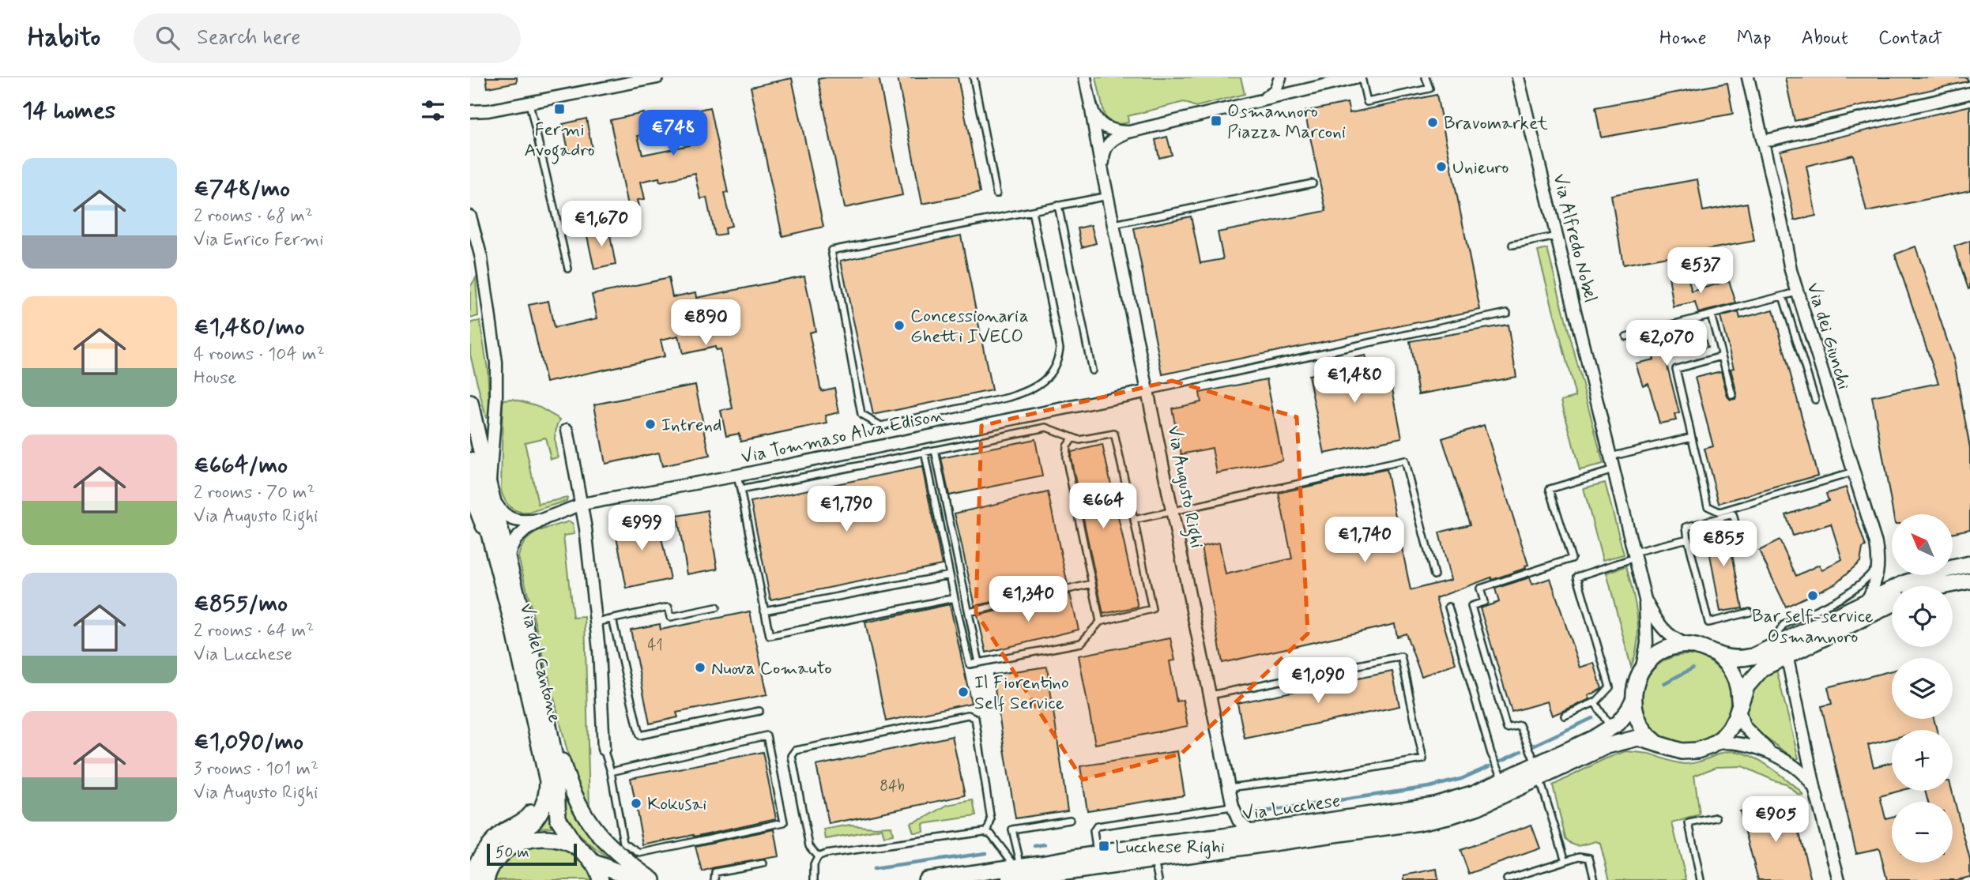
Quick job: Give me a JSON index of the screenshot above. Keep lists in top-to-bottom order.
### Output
{
  "streets": {
    "main road": ["Via del Cantone", "Via Lucchese"],
    "street": [
      "Via Alfredo Nobel",
      "Via dei Giunchi",
      "Via Tommaso Alva Edison",
      "Via Augusto Righi"
    ]
  },
  "crossings": [
    ["Via Alfredo Nobel", "Via Lucchese"],
    ["Via Tommaso Alva Edison", "Via Augusto Righi"],
    ["Via Tommaso Alva Edison", "Via del Cantone"],
    ["Via Augusto Righi", "Via Lucchese"]
  ],
  "places": {
    "transit": ["Fermi Avogadro", "Osmannoro Piazza Marconi", "Lucchese Righi"],
    "other": [
      "Bravomarket",
      "Unieuro",
      "Concessionaria Ghetti IVECO",
      "Intrend",
      "Bar self-service Osmannoro",
      "Nuova Comauto",
      "Il Fiorentino Self Service",
      "Kokusai"
    ]
  },
  "house_numbers": ["41", "84b"],
  "scale_bar": "50 m",
  "north": "top left",
  "page": {
    "header": "Habito",
    "search": "Search here",
    "nav": [
      "Home",
      "Map",
      "About",
      "Contact"
    ],
    "heading": "14 homes",
    "price": [
      "€748",
      "€1,670",
      "€537",
      "€890",
      "€2,070",
      "€1,480",
      "€664",
      "€1,790",
      "€999",
      "€1,740",
      "€855",
      "€1,340",
      "€1,090",
      "€905"
    ],
    "list": [
      {
        "name": "€748/mo",
        "note": "2 rooms · 68 m² · Via Enrico Fermi"
      },
      {
        "name": "€1,480/mo",
        "note": "4 rooms · 104 m² · House"
      },
      {
        "name": "€664/mo",
        "note": "2 rooms · 70 m² · Via Augusto Righi"
      },
      {
        "name": "€855/mo",
        "note": "2 rooms · 64 m² · Via Lucchese"
      },
      {
        "name": "€1,090/mo",
        "note": "3 rooms · 101 m² · Via Augusto Righi"
      }
    ],
    "map_buttons": ["+", "−"],
    "scale": "50 m"
  }
}
